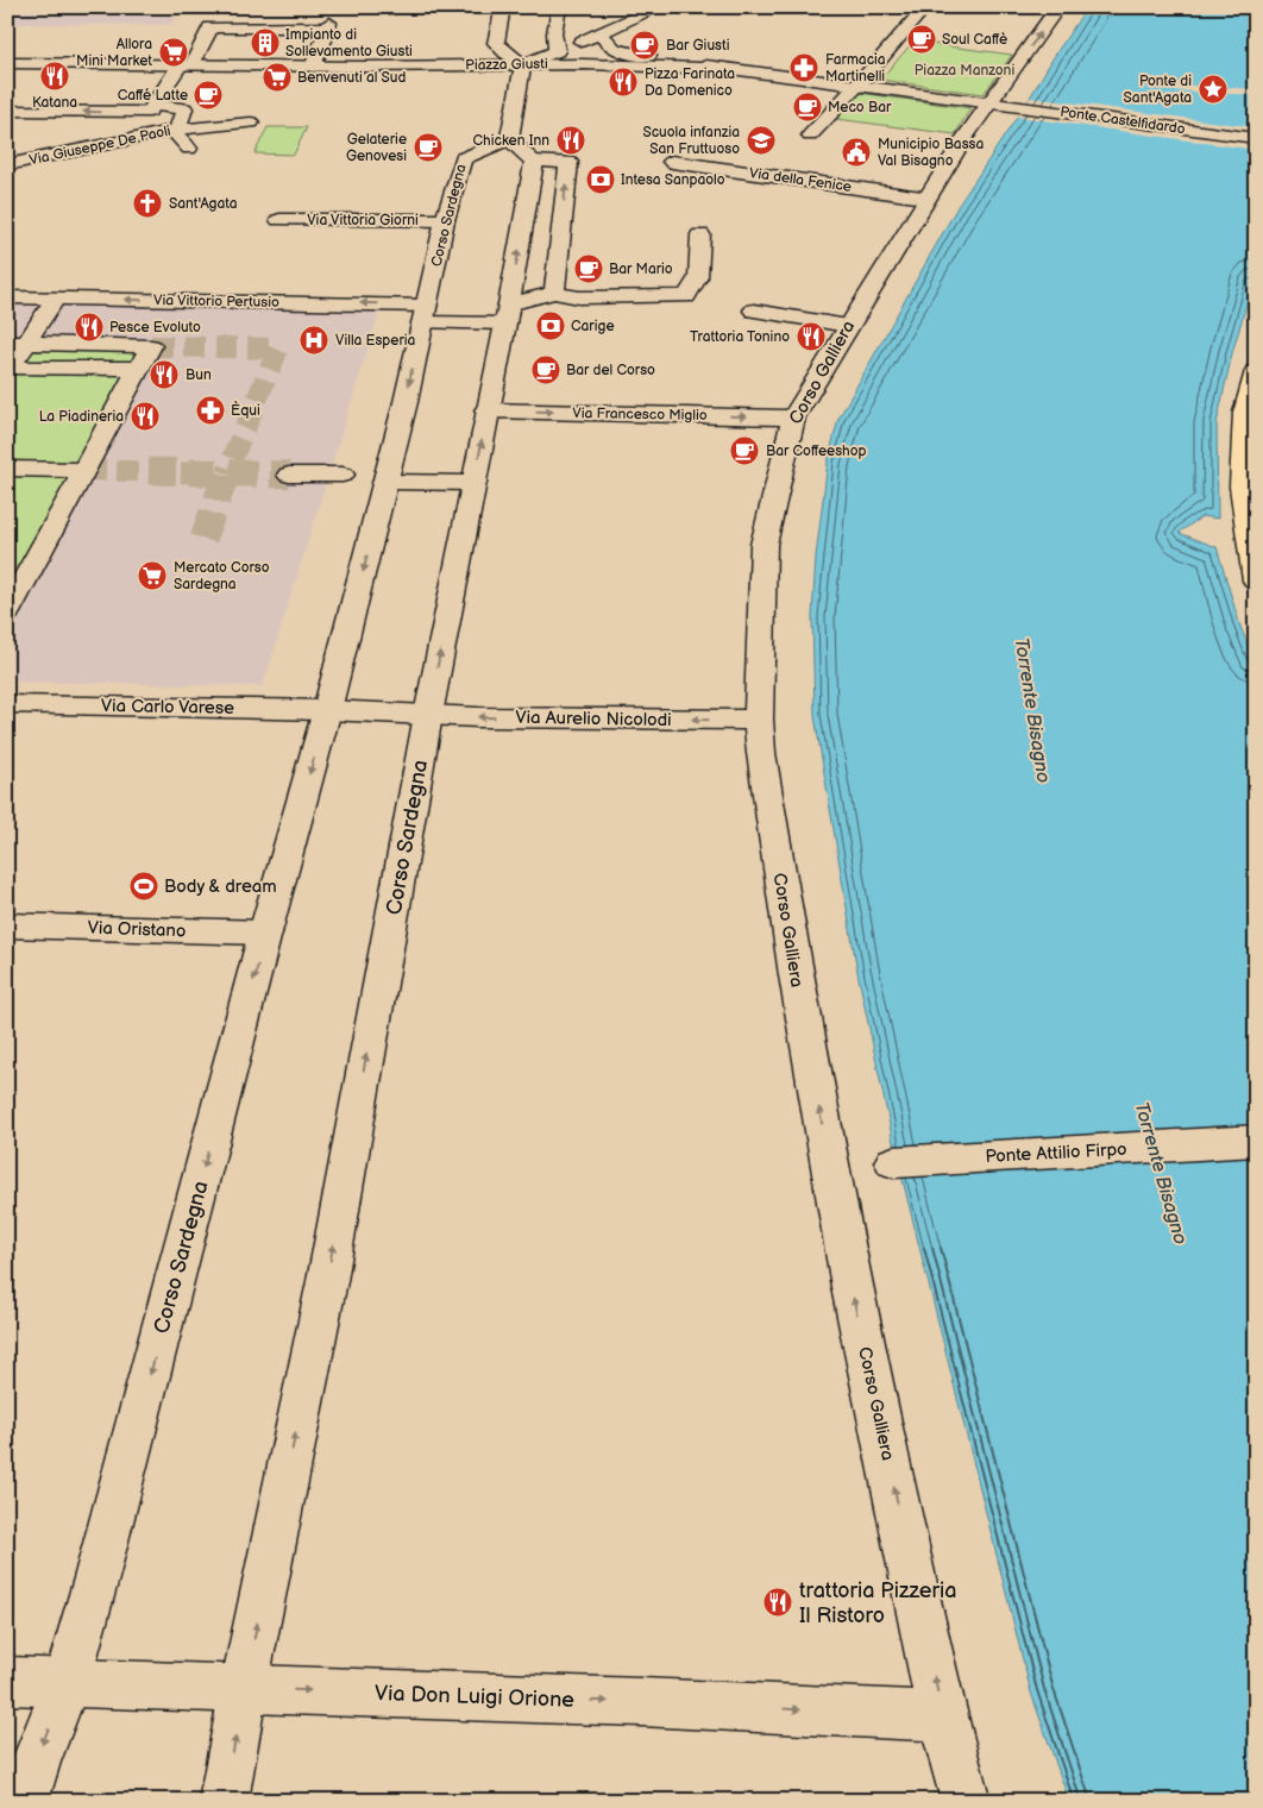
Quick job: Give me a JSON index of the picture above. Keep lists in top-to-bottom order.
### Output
{
  "streets": {
    "street": [
      "Piazza Giusti",
      "Ponte Castelfidardo",
      "Via Giuseppe De Paoli",
      "Via della Fenice",
      "Corso Sardegna",
      "Via Vittoria Giorni",
      "Via Vittorio Pertusio",
      "Corso Galliera",
      "Via Francesco Miglio",
      "Via Carlo Varese",
      "Via Aurelio Nicolodi",
      "Via Oristano",
      "Ponte Attilio Firpo",
      "Via Don Luigi Orione"
    ]
  },
  "crossings": [
    ["Ponte Castelfidardo", "Corso Galliera"],
    ["Via della Fenice", "Corso Galliera"],
    ["Corso Sardegna", "Via Vittoria Giorni"],
    ["Corso Sardegna", "Via Vittorio Pertusio"],
    ["Corso Sardegna", "Via Francesco Miglio"],
    ["Corso Sardegna", "Via Carlo Varese"],
    ["Corso Sardegna", "Via Aurelio Nicolodi"],
    ["Corso Sardegna", "Via Oristano"],
    ["Corso Sardegna", "Via Don Luigi Orione"],
    ["Corso Galliera", "Via Francesco Miglio"],
    ["Corso Galliera", "Via Aurelio Nicolodi"],
    ["Corso Galliera", "Via Don Luigi Orione"]
  ],
  "one_way": ["Corso Galliera", "Via Aurelio Nicolodi", "Via Don Luigi Orione"],
  "water": ["Torrente Bisagno"],
  "parks": ["Piazza Manzoni"],
  "places": {
    "cafe": [
      "Soul Caffè",
      "Bar Giusti",
      "Caffé Latte",
      "Meco Bar",
      "Gelaterie Genovesi",
      "Bar Mario",
      "Bar del Corso",
      "Bar Coffeeshop"
    ],
    "building": ["Impianto di Sollevamento Giusti"],
    "supermarket": ["Allora Mini Market", "Benvenuti al Sud", "Mercato Corso Sardegna"],
    "pharmacy": ["Farmacia Martinelli", "Èqui"],
    "restaurant": [
      "Katana",
      "Pizza Farinata Da Domenico",
      "Chicken Inn",
      "Pesce Evoluto",
      "Trattoria Tonino",
      "Bun",
      "La Piadineria",
      "trattoria Pizzeria Il Ristoro"
    ],
    "place": ["Ponte di Sant'Agata"],
    "school or university": ["Scuola infanzia San Fruttuoso"],
    "public building": ["Municipio Bassa Val Bisagno"],
    "bank": ["Intesa Sanpaolo", "Carige"],
    "church": ["Sant'Agata"],
    "hospital": ["Villa Esperia"],
    "sports": ["Body & dream"]
  }
}
